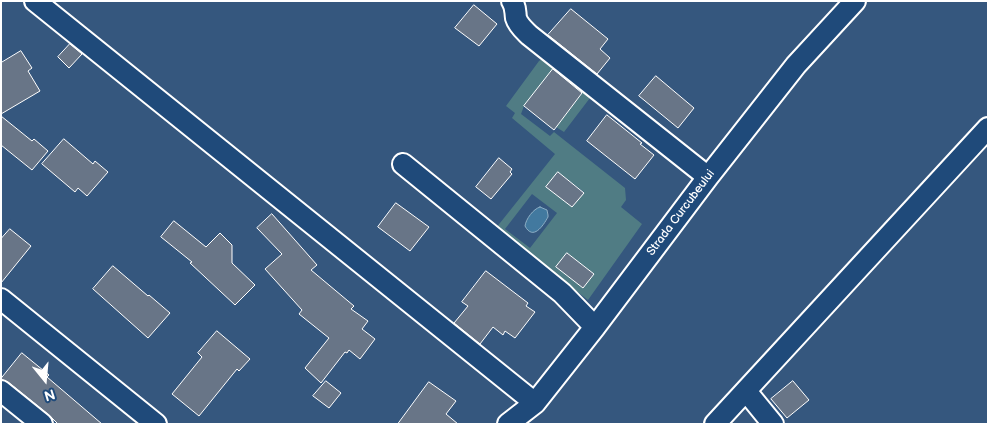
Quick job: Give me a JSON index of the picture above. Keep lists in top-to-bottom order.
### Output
{
  "streets": {
    "street": ["Strada Curcubeului"]
  },
  "north": "bottom"
}
